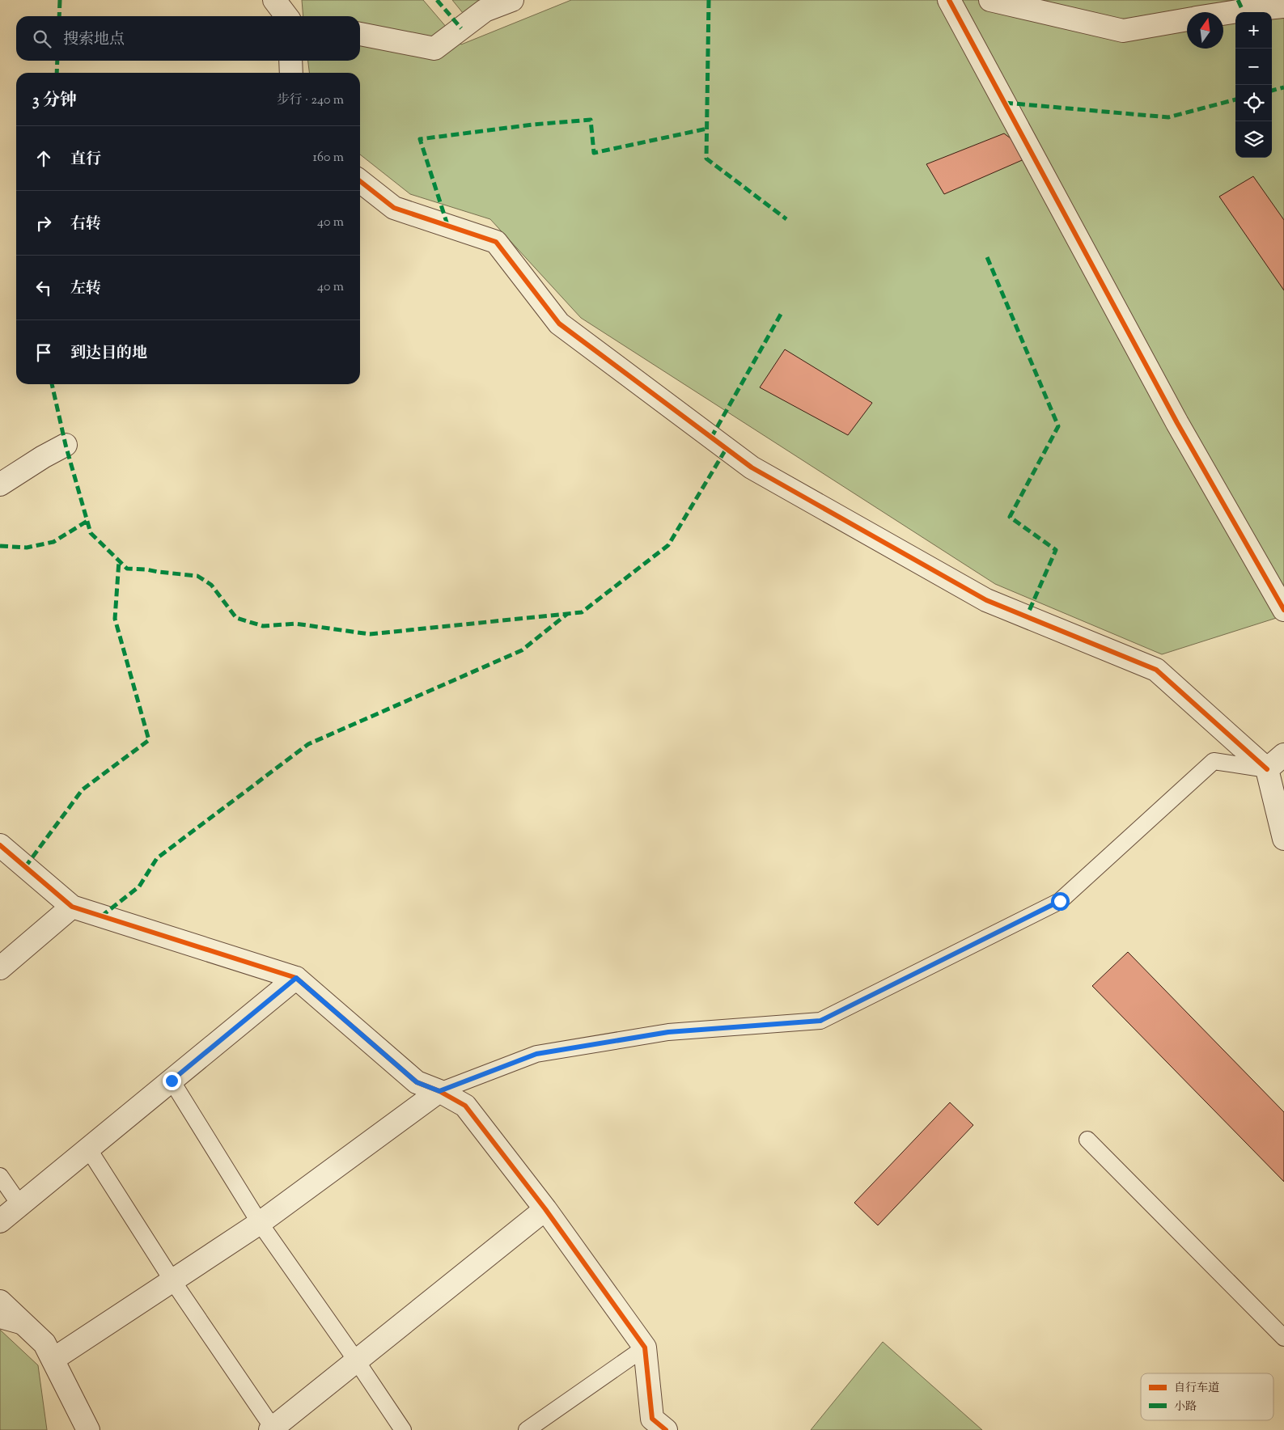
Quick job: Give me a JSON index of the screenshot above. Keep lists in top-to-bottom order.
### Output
{
  "legend": ["自行车道", "小路"],
  "north": "top",
  "page": {
    "map_buttons": ["+", "−"],
    "search": "搜索地点",
    "heading": ["3 分钟", "步行 · 240 m"],
    "list": [
      ["直行", "160 m"],
      ["右转", "40 m"],
      ["左转", "40 m"],
      "到达目的地"
    ]
  }
}
